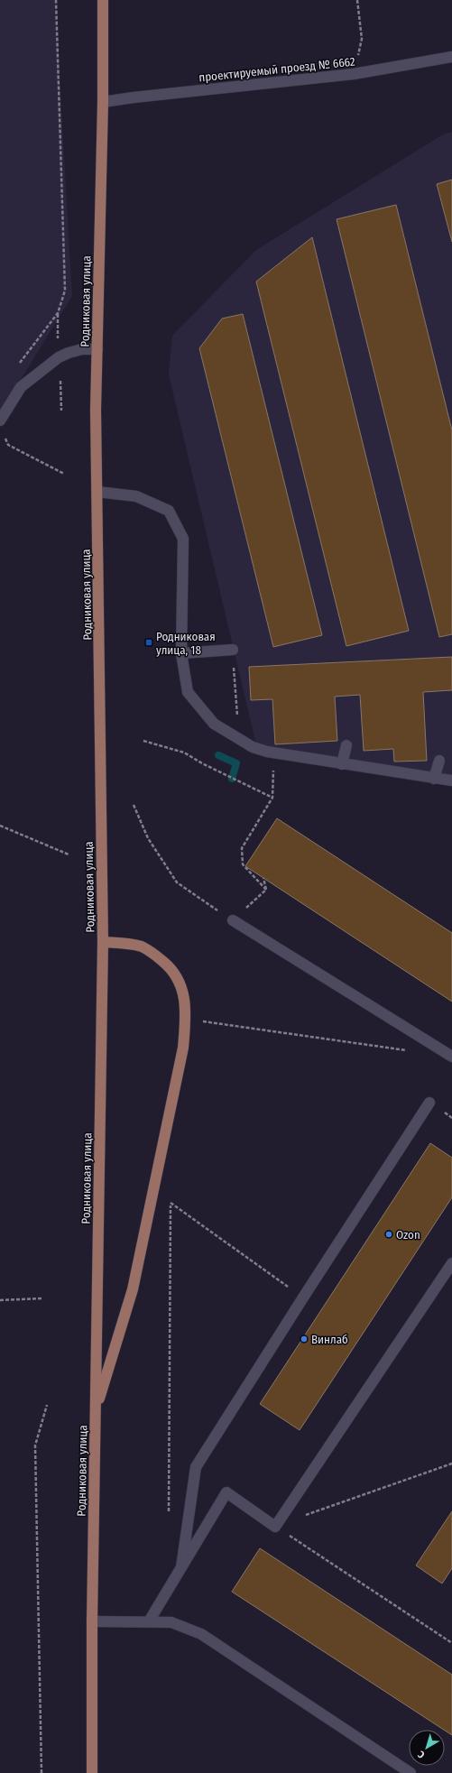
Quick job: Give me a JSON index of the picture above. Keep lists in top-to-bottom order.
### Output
{
  "streets": {
    "main road": ["Родниковая улица"],
    "street": ["проектируемый проезд № 6662"]
  },
  "crossings": [
    ["проектируемый проезд № 6662", "Родниковая улица"]
  ],
  "places": {
    "transit": ["Родниковая улица, 18"],
    "other": ["Ozon", "Винлаб"]
  },
  "north": "bottom left"
}
